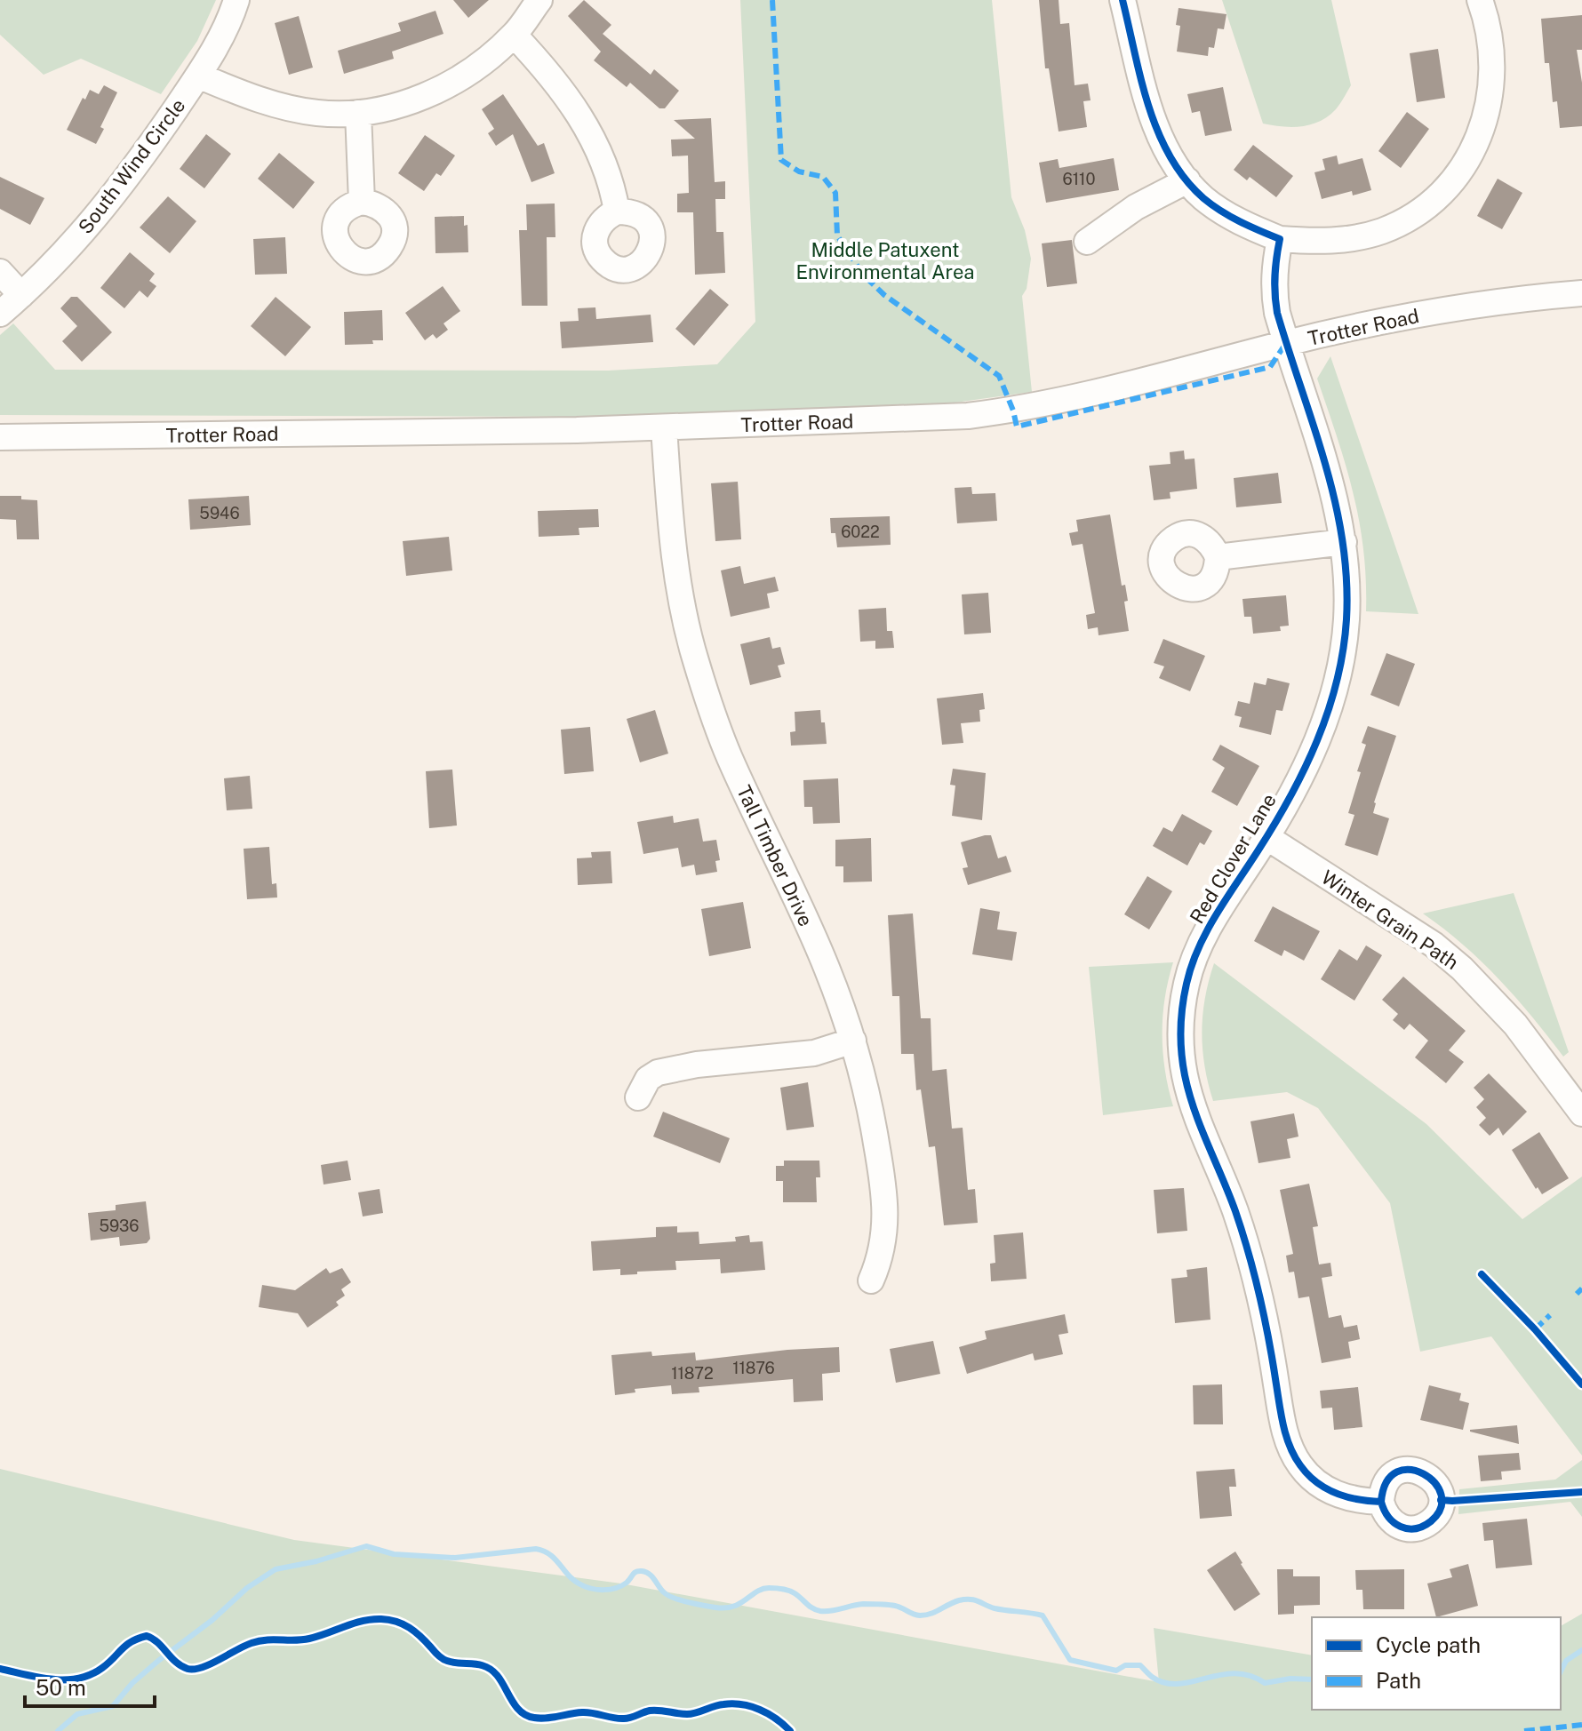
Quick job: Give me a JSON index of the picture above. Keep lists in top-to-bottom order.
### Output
{
  "streets": {
    "street": [
      "South Wind Circle",
      "Trotter Road",
      "Tall Timber Drive",
      "Red Clover Lane",
      "Winter Grain Path"
    ]
  },
  "crossings": [
    ["Trotter Road", "Tall Timber Drive"],
    ["Trotter Road", "Red Clover Lane"],
    ["Red Clover Lane", "Winter Grain Path"]
  ],
  "parks": ["Middle Patuxent Environmental Area"],
  "house_numbers": [
    "6110",
    "5946",
    "6022",
    "5936",
    "11876",
    "11872"
  ],
  "legend": ["Cycle path", "Path"],
  "scale_bar": "50 m"
}
